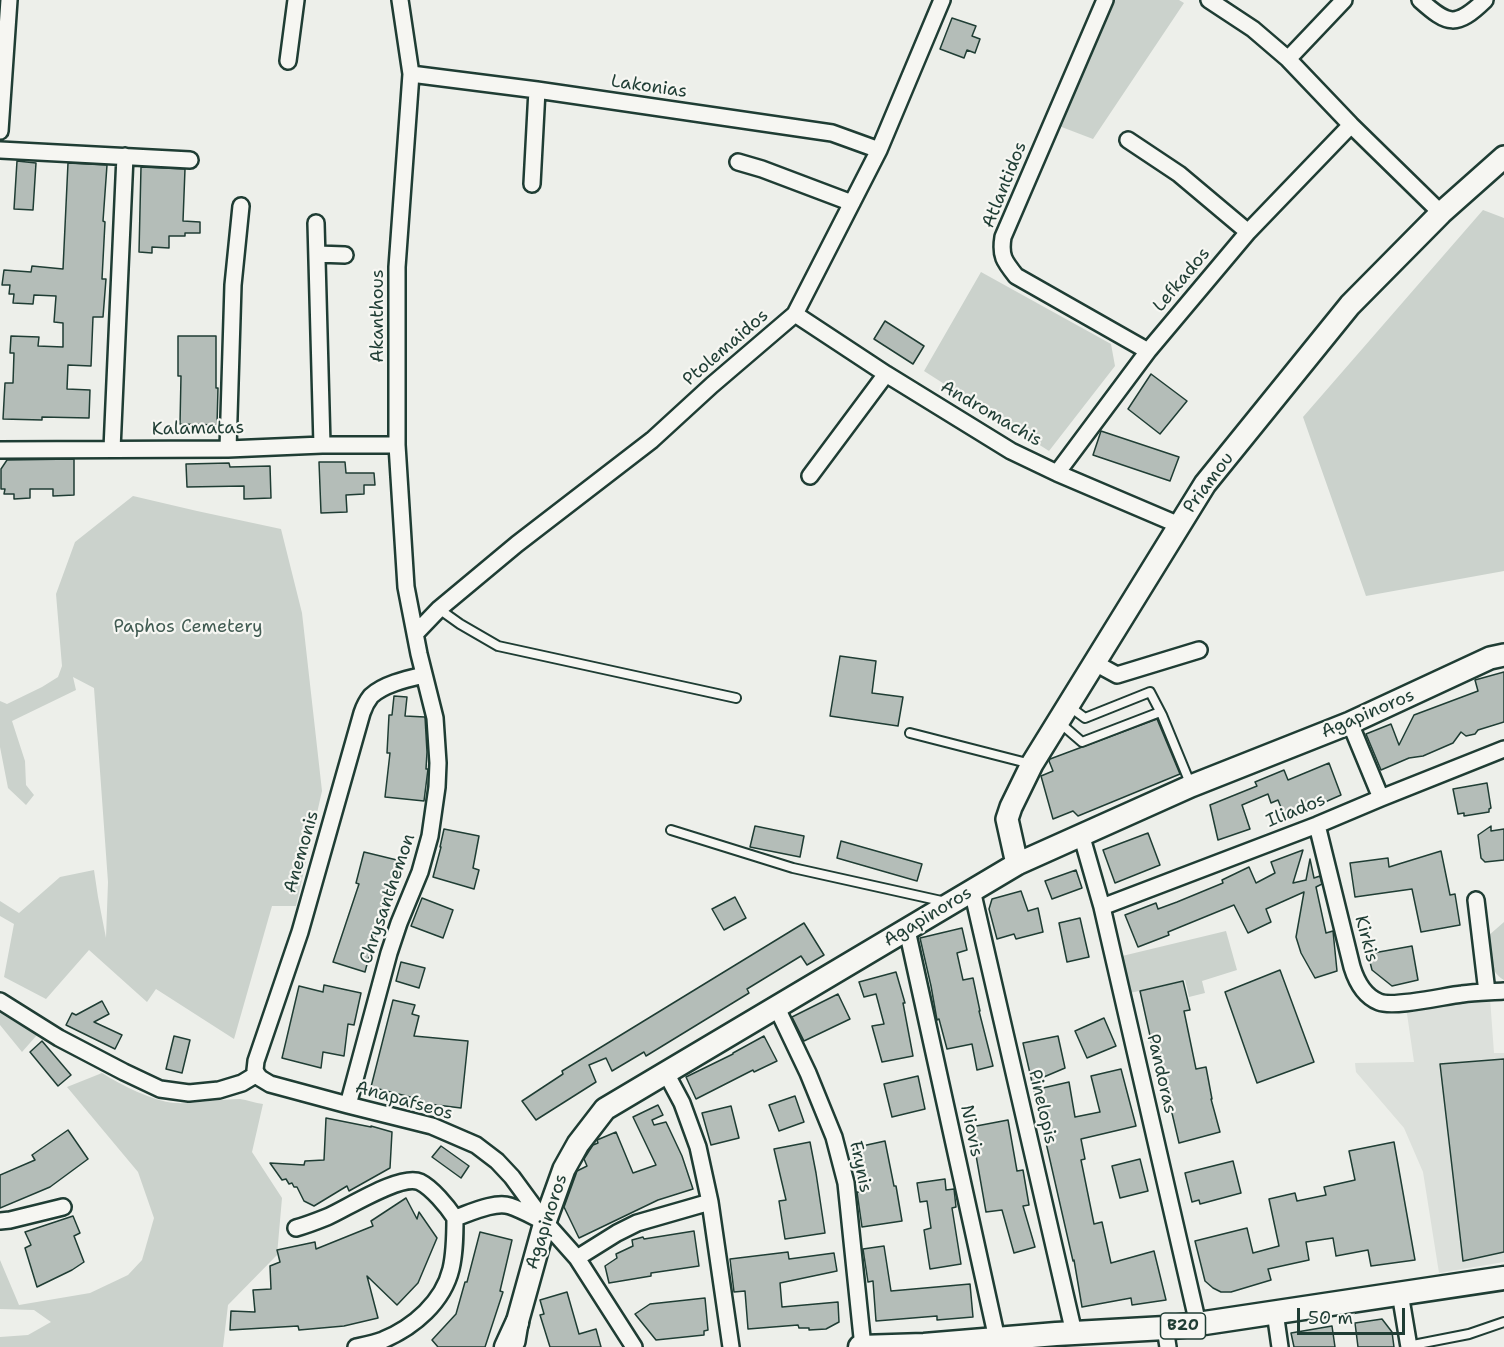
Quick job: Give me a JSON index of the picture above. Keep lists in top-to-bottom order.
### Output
{
  "streets": {
    "main road": ["Priamou", "Agapinoros", "B20"],
    "street": [
      "Lakonias",
      "Atlantidos",
      "Lefkados",
      "Akanthous",
      "Ptolemaidos",
      "Andromachis",
      "Kalamatas",
      "Iliados",
      "Anemonis",
      "Chrysanthemon",
      "Kirkis",
      "Pandoras",
      "Anapafseos",
      "Pinelopis",
      "Niovis",
      "Frynis"
    ]
  },
  "crossings": [
    ["Lakonias", "Akanthous"],
    ["Lakonias", "Ptolemaidos"],
    ["Atlantidos", "Lefkados"],
    ["Lefkados", "Andromachis"],
    ["Akanthous", "Ptolemaidos"],
    ["Akanthous", "Kalamatas"],
    ["Akanthous", "Chrysanthemon"],
    ["Ptolemaidos", "Andromachis"],
    ["Ptolemaidos", "Chrysanthemon"],
    ["Andromachis", "Priamou"],
    ["Priamou", "Agapinoros"],
    ["Agapinoros", "Pandoras"],
    ["Agapinoros", "Anapafseos"],
    ["Agapinoros", "Pinelopis"],
    ["Agapinoros", "Niovis"],
    ["Agapinoros", "Frynis"],
    ["Iliados", "Kirkis"],
    ["Iliados", "Pandoras"],
    ["Anemonis", "Chrysanthemon"],
    ["Anemonis", "Anapafseos"],
    ["Chrysanthemon", "Anapafseos"],
    ["Pandoras", "B20"],
    ["Pinelopis", "B20"],
    ["Niovis", "B20"],
    ["Frynis", "B20"]
  ],
  "parks": ["Paphos Cemetery"],
  "scale_bar": "50 m"
}
